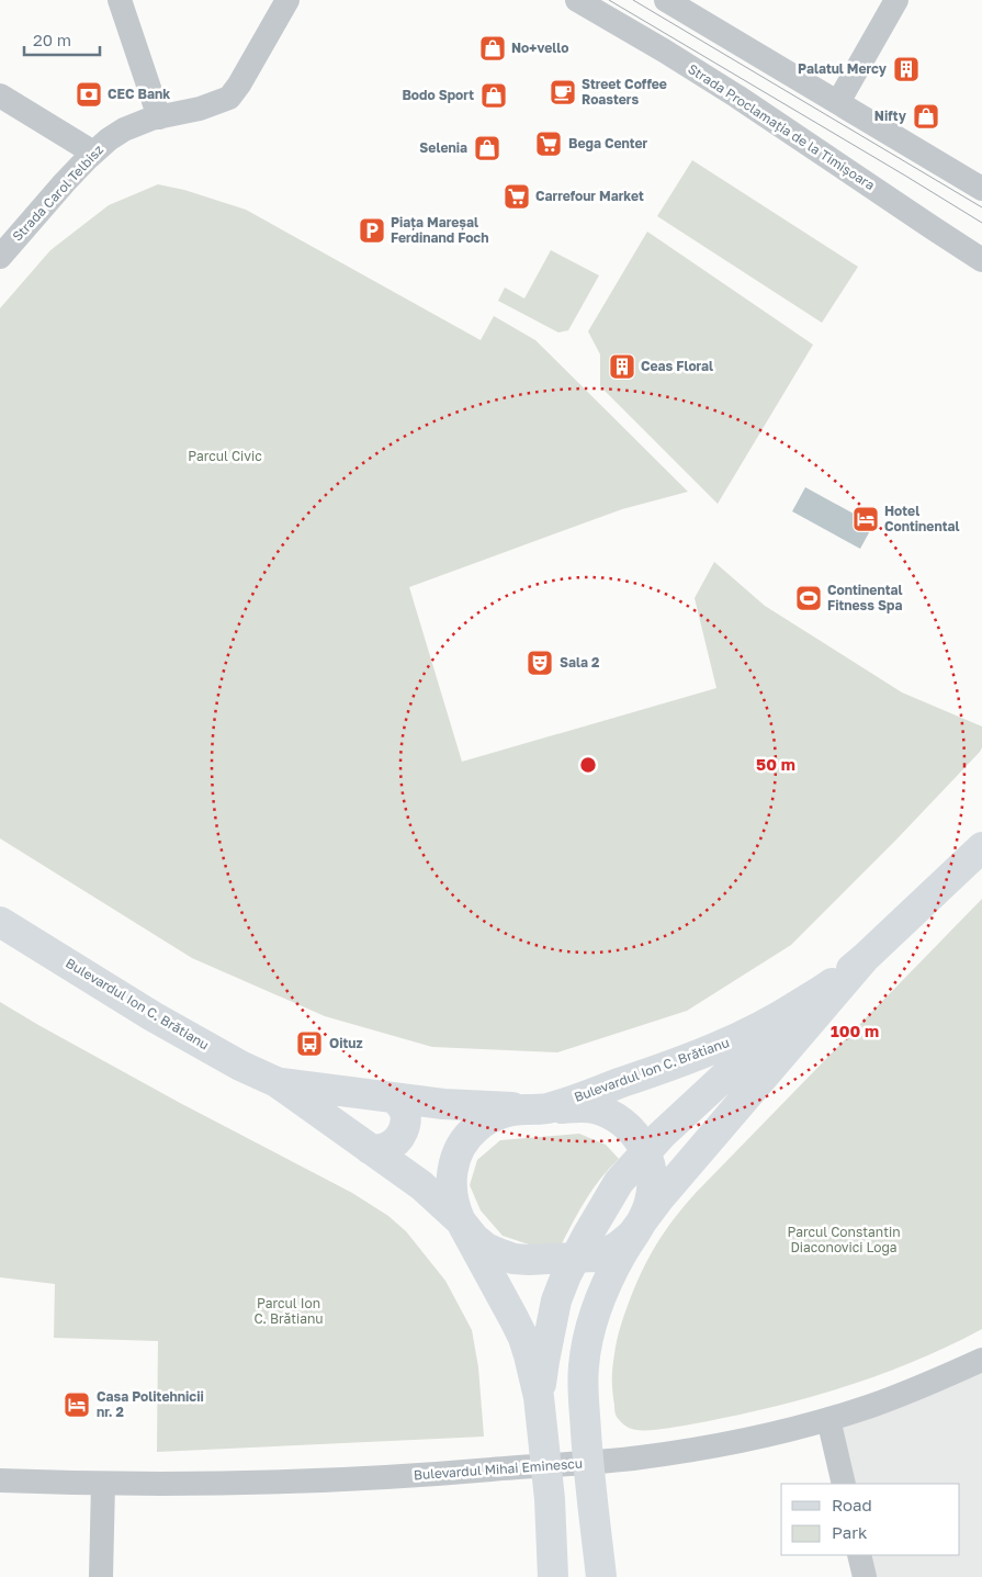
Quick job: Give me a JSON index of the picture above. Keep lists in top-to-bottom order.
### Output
{
  "streets": {
    "street": [
      "Strada Proclamația de la Timișoara",
      "Strada Carol Telbisz",
      "Bulevardul Ion C. Brătianu",
      "Bulevardul Mihai Eminescu"
    ]
  },
  "crossings": [
    ["Bulevardul Ion C. Brătianu", "Bulevardul Mihai Eminescu"]
  ],
  "parks": ["Parcul Civic", "Parcul Constantin Diaconovici Loga", "Parcul Ion C. Brătianu"],
  "places": {
    "shop": [
      "No+vello",
      "Bodo Sport",
      "Nifty",
      "Selenia"
    ],
    "building": ["Palatul Mercy", "Ceas Floral"],
    "cafe": ["Street Coffee Roasters"],
    "bank": ["CEC Bank"],
    "supermarket": ["Bega Center", "Carrefour Market"],
    "parking": ["Piața Mareșal Ferdinand Foch"],
    "hotel": ["Hotel Continental", "Casa Politehnicii nr. 2"],
    "sports": ["Continental Fitness Spa"],
    "theatre": ["Sala 2"],
    "bus stop": ["Oituz"]
  },
  "legend": ["Road", "Park"],
  "scale_bar": "20 m",
  "rings": ["50 m", "100 m"]
}
